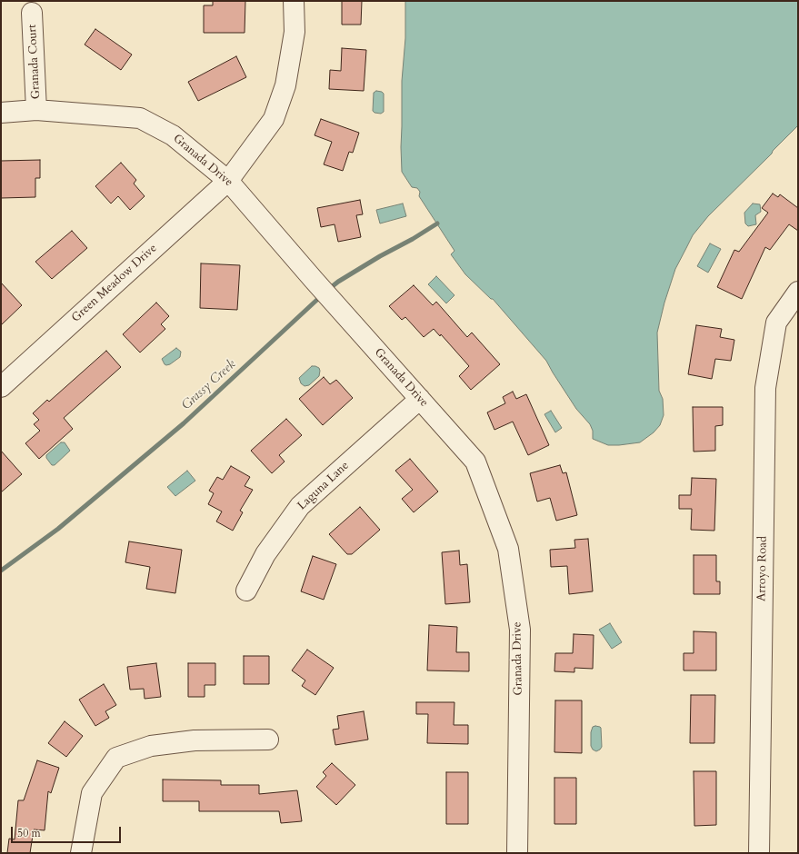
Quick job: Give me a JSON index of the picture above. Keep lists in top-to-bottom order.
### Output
{
  "streets": {
    "street": [
      "Granada Court",
      "Granada Drive",
      "Green Meadow Drive",
      "Laguna Lane",
      "Arroyo Road"
    ]
  },
  "crossings": [
    ["Granada Court", "Granada Drive"],
    ["Granada Drive", "Green Meadow Drive"],
    ["Granada Drive", "Laguna Lane"]
  ],
  "water": ["Grassy Creek"],
  "scale_bar": "50 m"
}
